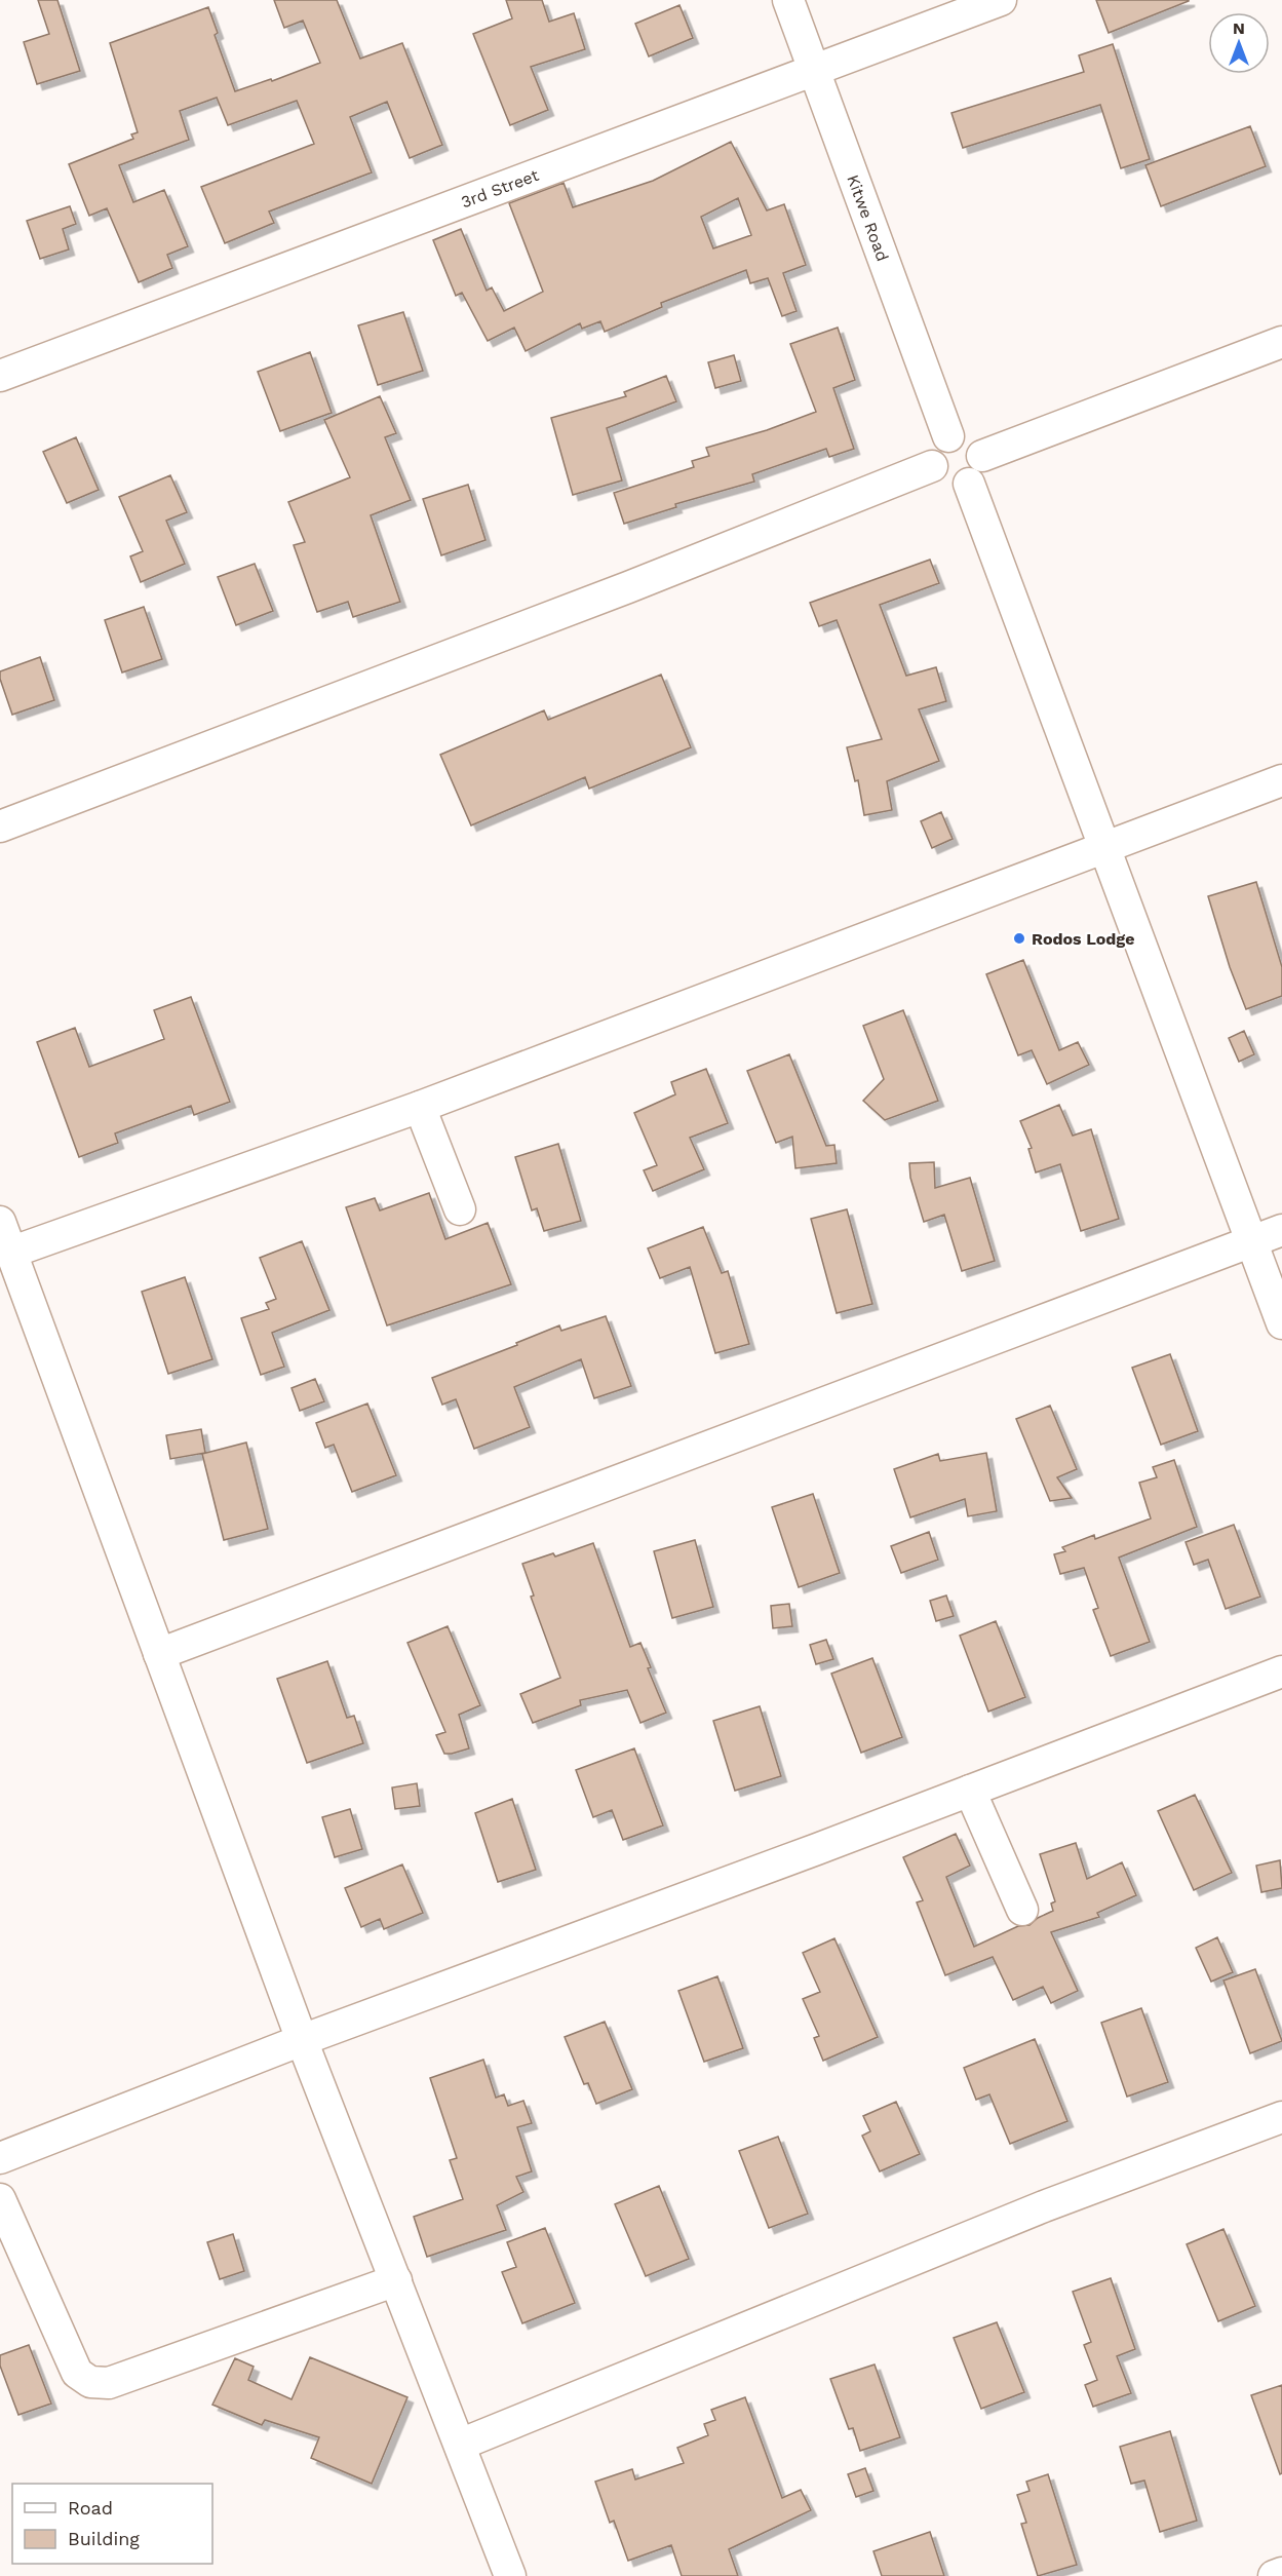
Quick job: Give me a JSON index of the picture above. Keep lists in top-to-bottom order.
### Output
{
  "streets": {
    "street": ["3rd Street", "Kitwe Road"]
  },
  "crossings": [
    ["3rd Street", "Kitwe Road"]
  ],
  "places": ["Rodos Lodge"],
  "legend": ["Road", "Building"],
  "north": "top"
}
